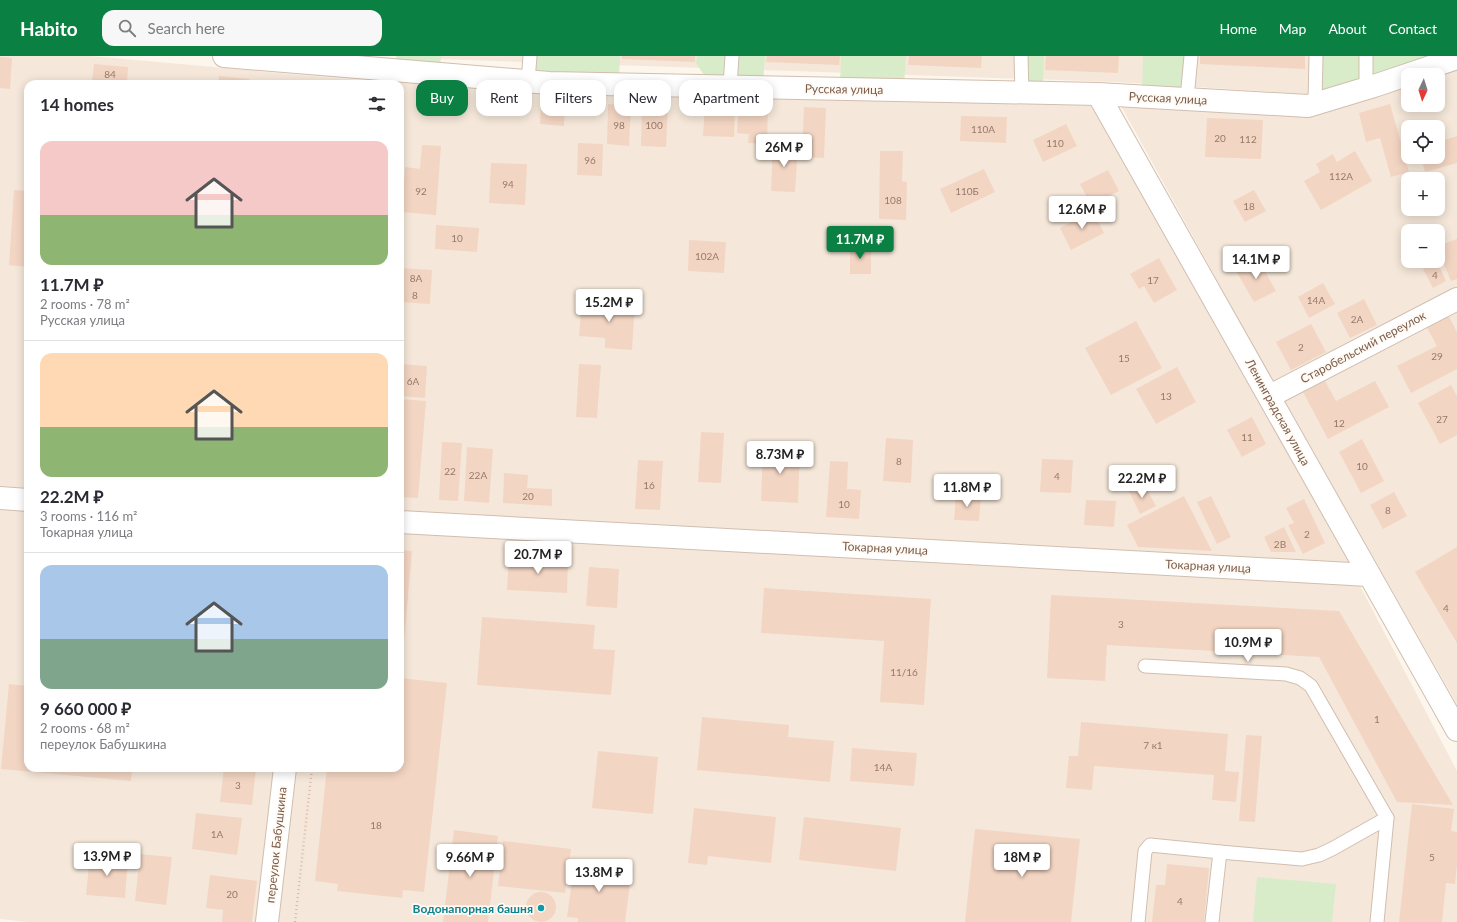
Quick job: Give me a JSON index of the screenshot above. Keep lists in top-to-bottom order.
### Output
{
  "streets": {
    "street": [
      "Русская улица",
      "Старобельский переулок",
      "Ленинградская улица",
      "Токарная улица",
      "переулок Бабушкина"
    ]
  },
  "crossings": [
    ["Русская улица", "Ленинградская улица"],
    ["Старобельский переулок", "Ленинградская улица"],
    ["Ленинградская улица", "Токарная улица"]
  ],
  "places": ["Водонапорная башня"],
  "house_numbers": [
    "84",
    "98",
    "100",
    "110А",
    "20",
    "112",
    "110",
    "96",
    "112А",
    "94",
    "92",
    "110Б",
    "108",
    "18",
    "10",
    "102А",
    "4",
    "8А",
    "17",
    "8",
    "14А",
    "2А",
    "2",
    "29",
    "15",
    "6А",
    "13",
    "27",
    "12",
    "11",
    "8",
    "10",
    "22",
    "22А",
    "4",
    "16",
    "20",
    "10",
    "8",
    "2",
    "2В",
    "4",
    "3",
    "11/16",
    "1",
    "7 к1",
    "14А",
    "3",
    "18",
    "1А",
    "5",
    "20",
    "4"
  ],
  "north": "bottom",
  "page": {
    "header": "Habito",
    "search": "Search here",
    "nav": [
      "Home",
      "Map",
      "About",
      "Contact"
    ],
    "map_buttons": ["+", "−"],
    "chip": [
      "Buy",
      "Rent",
      "Filters",
      "New",
      "Apartment"
    ],
    "heading": "14 homes",
    "list": [
      {
        "name": "11.7M ₽",
        "note": "2 rooms · 78 m² · Русская улица"
      },
      {
        "name": "22.2M ₽",
        "note": "3 rooms · 116 m² · Токарная улица"
      },
      {
        "name": "9 660 000 ₽",
        "note": "2 rooms · 68 m² · переулок Бабушкина"
      }
    ],
    "price": [
      "26M ₽",
      "12.6M ₽",
      "11.7M ₽",
      "14.1M ₽",
      "15.2M ₽",
      "8.73M ₽",
      "22.2M ₽",
      "11.8M ₽",
      "20.7M ₽",
      "10.9M ₽",
      "13.9M ₽",
      "9.66M ₽",
      "18M ₽",
      "13.8M ₽"
    ]
  }
}
